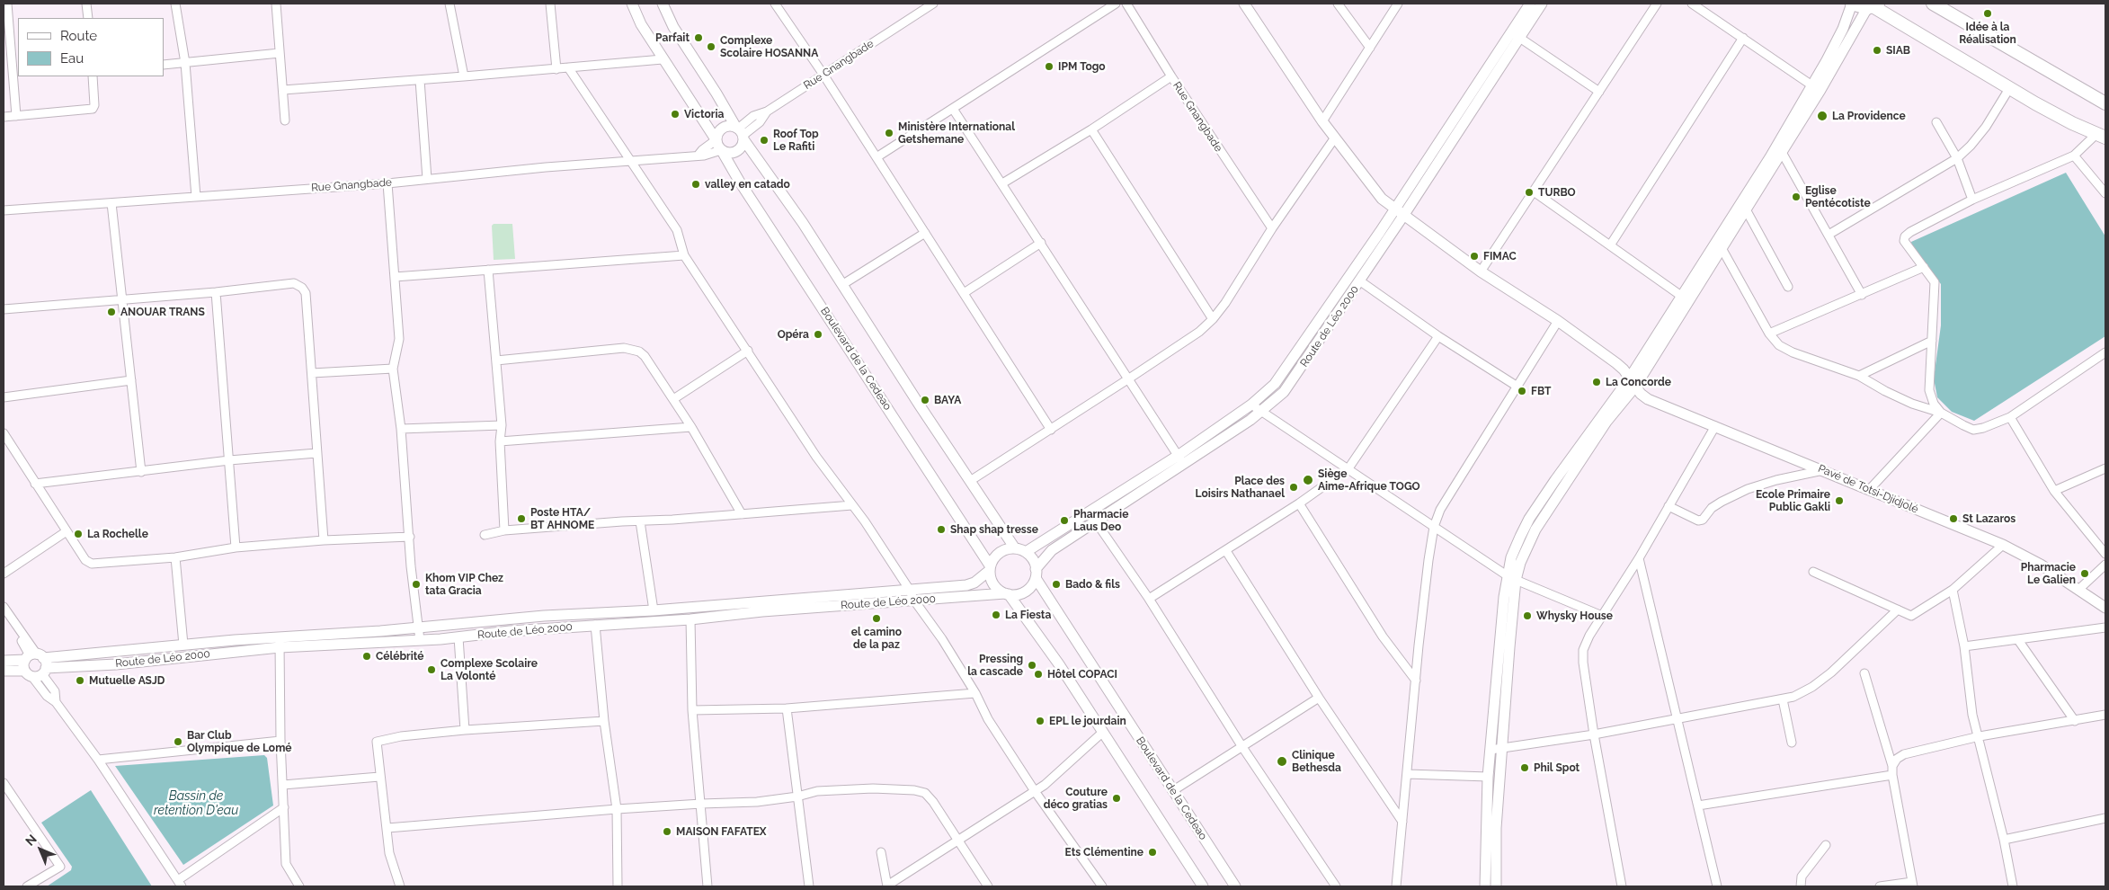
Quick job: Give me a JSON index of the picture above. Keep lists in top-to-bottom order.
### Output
{
  "streets": {
    "street": [
      "Rue Gnangbade",
      "Route de Léo 2000",
      "Boulevard de la Cedeao",
      "Pavé de Totsi-Djidjolé"
    ]
  },
  "crossings": [
    ["Rue Gnangbade", "Boulevard de la Cedeao"],
    ["Route de Léo 2000", "Boulevard de la Cedeao"],
    ["Route de Léo 2000", "Pavé de Totsi-Djidjolé"]
  ],
  "water": ["Bassin de retention D'eau"],
  "places": [
    "Idée à la Réalisation",
    "Parfait",
    "Complexe Scolaire HOSANNA",
    "SIAB",
    "IPM Togo",
    "Victoria",
    "La Providence",
    "Ministère International Getshemane",
    "Roof Top Le Rafiti",
    "valley en catado",
    "TURBO",
    "Eglise Pentécotiste",
    "FIMAC",
    "ANOUAR TRANS",
    "Opéra",
    "La Concorde",
    "FBT",
    "BAYA",
    "Siège Aime-Afrique TOGO",
    "Place des Loisirs Nathanael",
    "Ecole Primaire Public Gakli",
    "Poste HTA/ BT AHNOME",
    "St Lazaros",
    "Pharmacie Laus Deo",
    "Shap shap tresse",
    "La Rochelle",
    "Pharmacie Le Galien",
    "Khom VIP Chez tata Gracia",
    "Bado & fils",
    "La Fiesta",
    "Whysky House",
    "el camino de la paz",
    "Célébrité",
    "Pressing la cascade",
    "Complexe Scolaire La Volonté",
    "Hôtel COPACI",
    "Mutuelle ASJD",
    "EPL le jourdain",
    "Bar Club Olympique de Lomé",
    "Clinique Bethesda",
    "Phil Spot",
    "Couture déco gratias",
    "MAISON FAFATEX",
    "Ets Clémentine"
  ],
  "legend": ["Route", "Eau"],
  "north": "top left"
}
